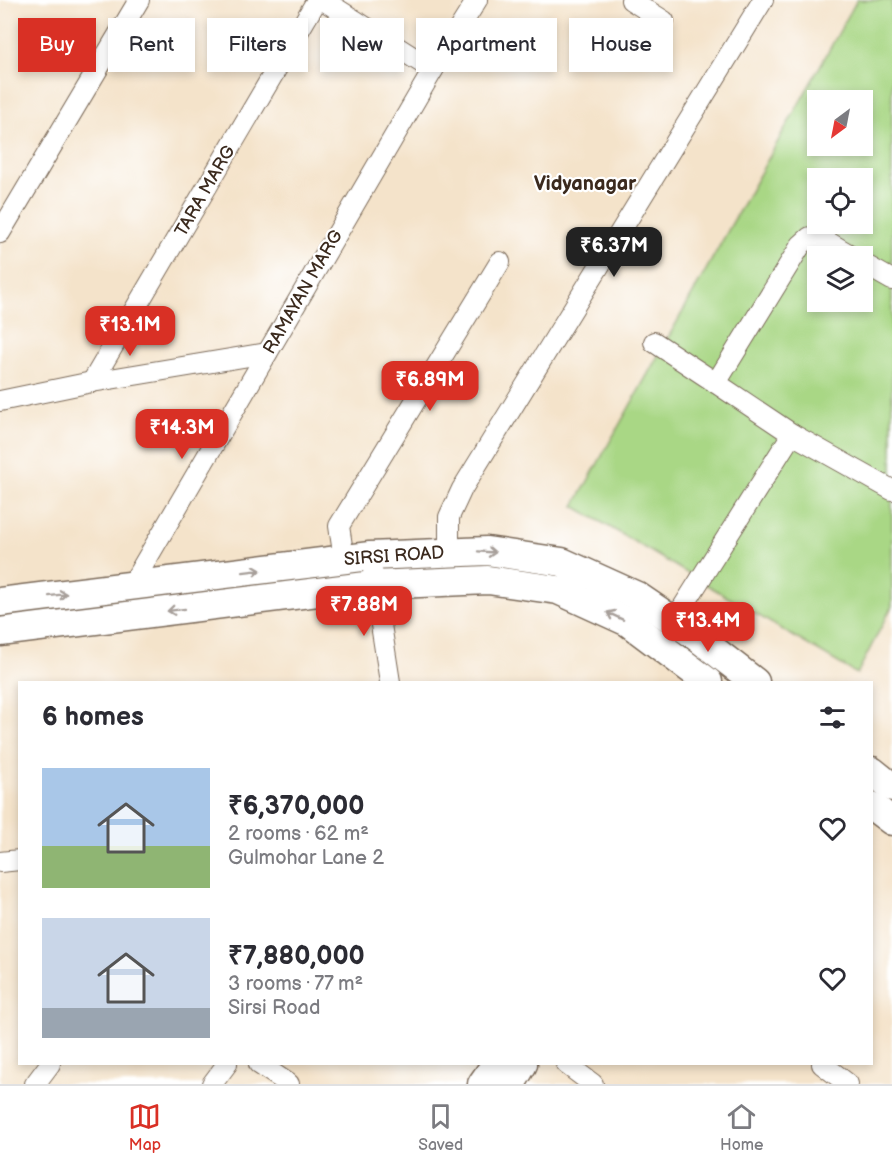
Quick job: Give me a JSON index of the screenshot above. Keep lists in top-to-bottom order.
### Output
{
  "streets": {
    "main road": ["SIRSI ROAD"],
    "street": ["TARA MARG", "RAMAYAN MARG"]
  },
  "crossings": [
    ["RAMAYAN MARG", "SIRSI ROAD"]
  ],
  "districts": ["Vidyanagar"],
  "north": "bottom left",
  "page": {
    "chip": [
      "Buy",
      "Rent",
      "Filters",
      "New",
      "Apartment",
      "House"
    ],
    "price": [
      "₹6.37M",
      "₹13.1M",
      "₹6.89M",
      "₹14.3M",
      "₹7.88M",
      "₹13.4M"
    ],
    "heading": "6 homes",
    "list": [
      {
        "name": "₹6,370,000",
        "note": "2 rooms · 62 m² · Gulmohar Lane 2"
      },
      {
        "name": "₹7,880,000",
        "note": "3 rooms · 77 m² · Sirsi Road"
      }
    ],
    "tabs": ["Map", "Saved", "Home"]
  }
}
